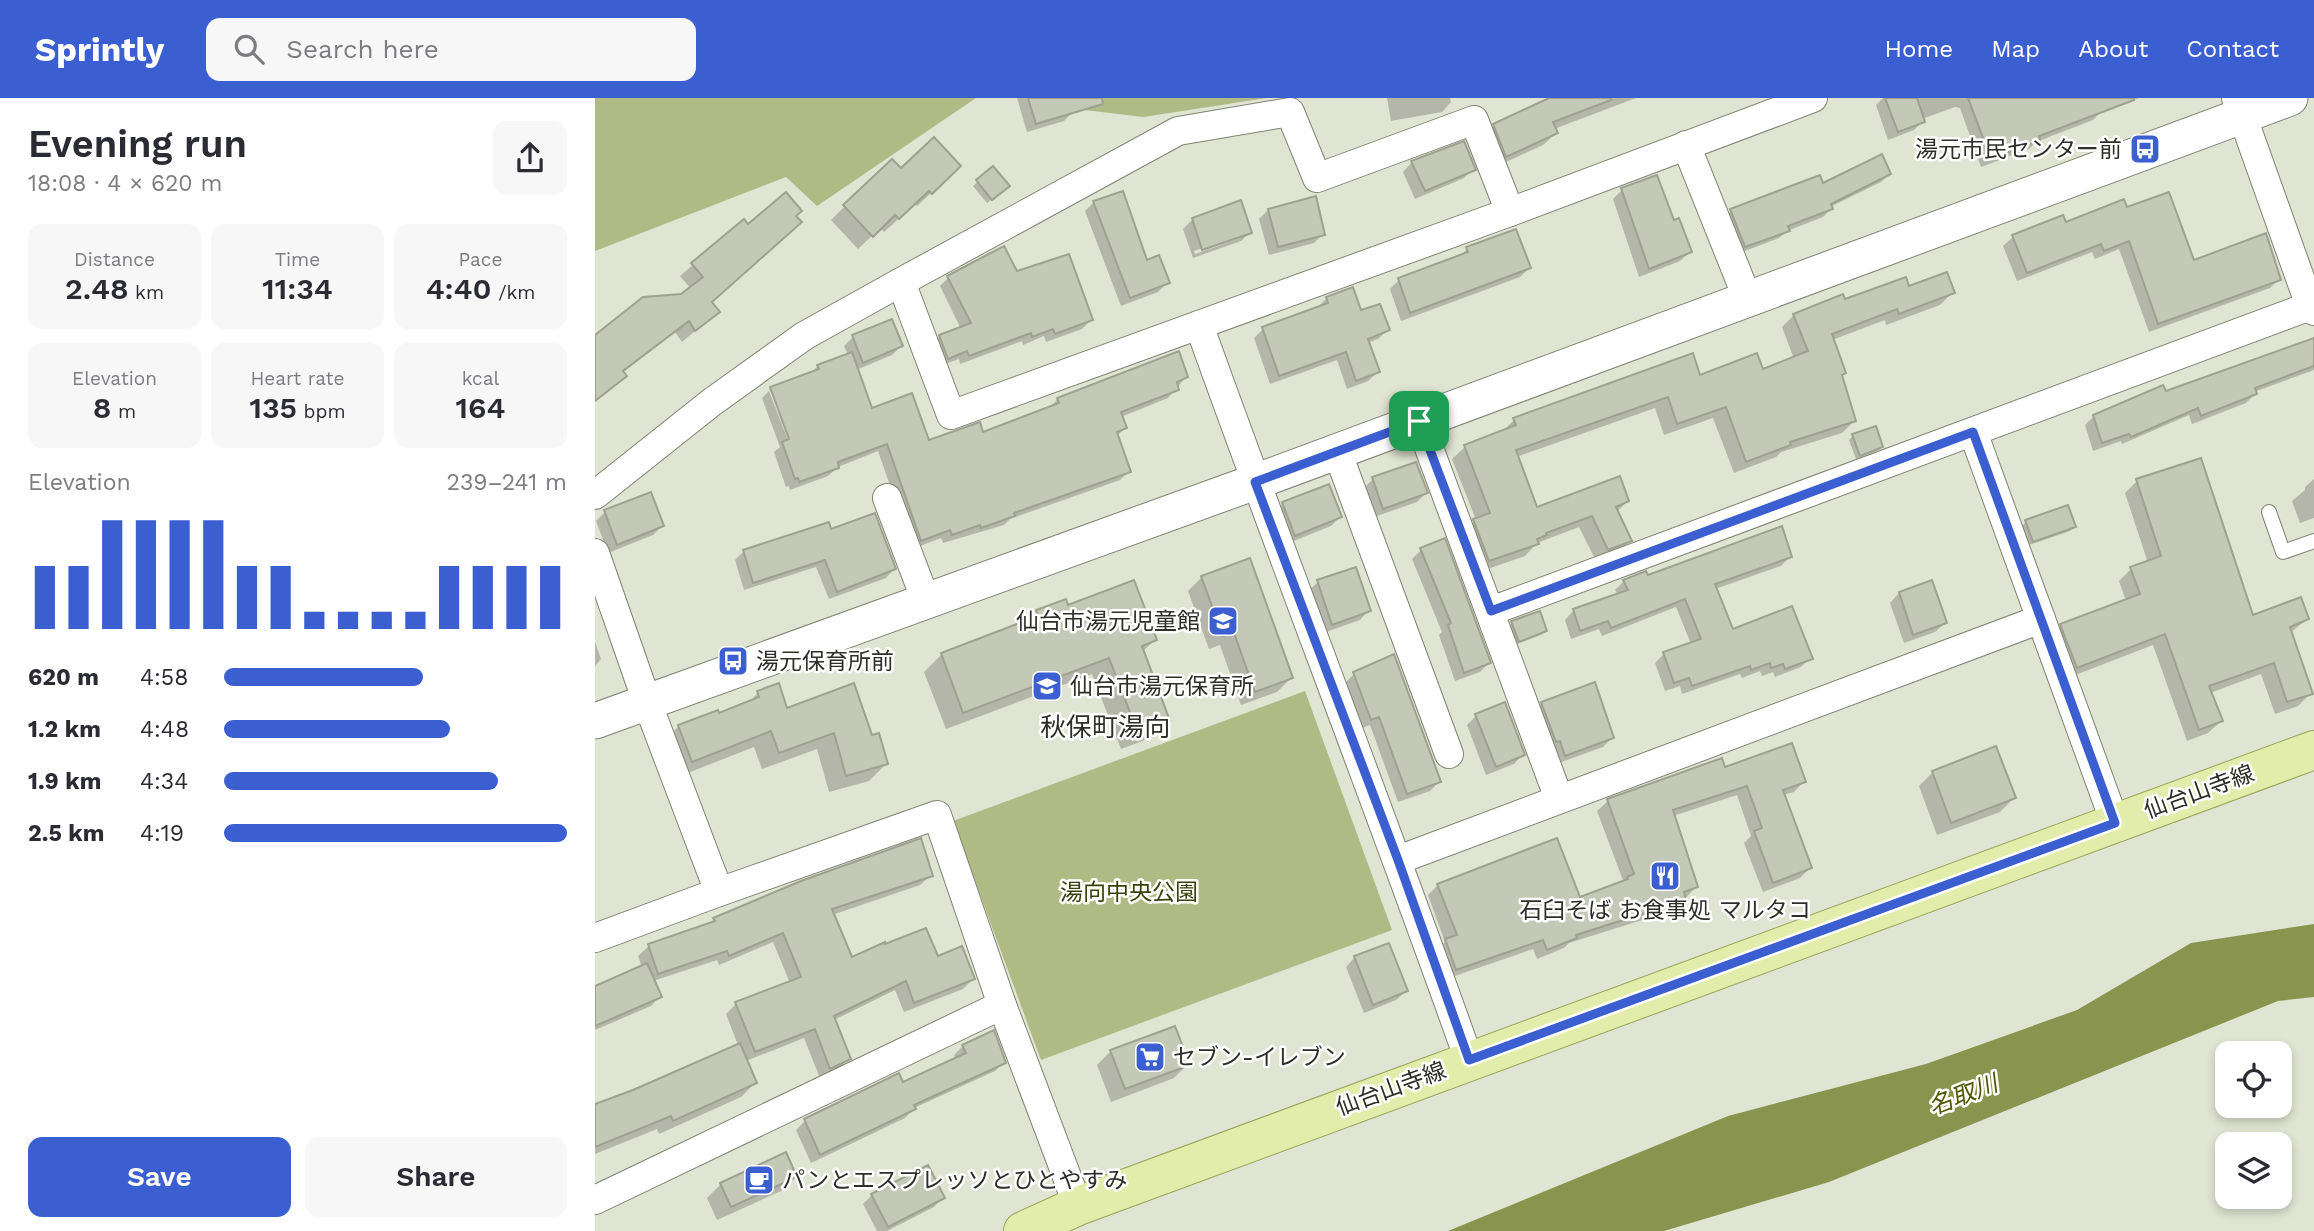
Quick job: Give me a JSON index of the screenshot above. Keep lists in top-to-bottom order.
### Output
{
  "streets": {
    "main road": ["仙台山寺線"]
  },
  "districts": ["秋保町湯向"],
  "water": ["名取川"],
  "parks": ["湯向中央公園"],
  "places": {
    "bus stop": ["湯元市民センター前", "湯元保育所前"],
    "school or university": ["仙台市湯元児童館", "仙台市湯元保育所"],
    "restaurant": ["石臼そば お食事処 マルタコ"],
    "supermarket": ["セブン-イレブン"],
    "cafe": ["パンとエスプレッソとひとやすみ"]
  },
  "page": {
    "header": "Sprintly",
    "search": "Search here",
    "nav": [
      "Home",
      "Map",
      "About",
      "Contact"
    ],
    "heading": ["Evening run", "18:08 · 4 × 620 m"],
    "stats": [
      ["Distance", "2.48 km"],
      ["Time", "11:34"],
      ["Pace", "4:40 /km"],
      ["Elevation", "8 m"],
      ["Heart rate", "135 bpm"],
      ["kcal", "164"]
    ],
    "chart": ["Elevation", "239–241 m"],
    "list": [
      {
        "name": "620 m",
        "note": "4:58"
      },
      {
        "name": "1.2 km",
        "note": "4:48"
      },
      {
        "name": "1.9 km",
        "note": "4:34"
      },
      {
        "name": "2.5 km",
        "note": "4:19"
      }
    ],
    "buttons": ["Save", "Share"]
  }
}
